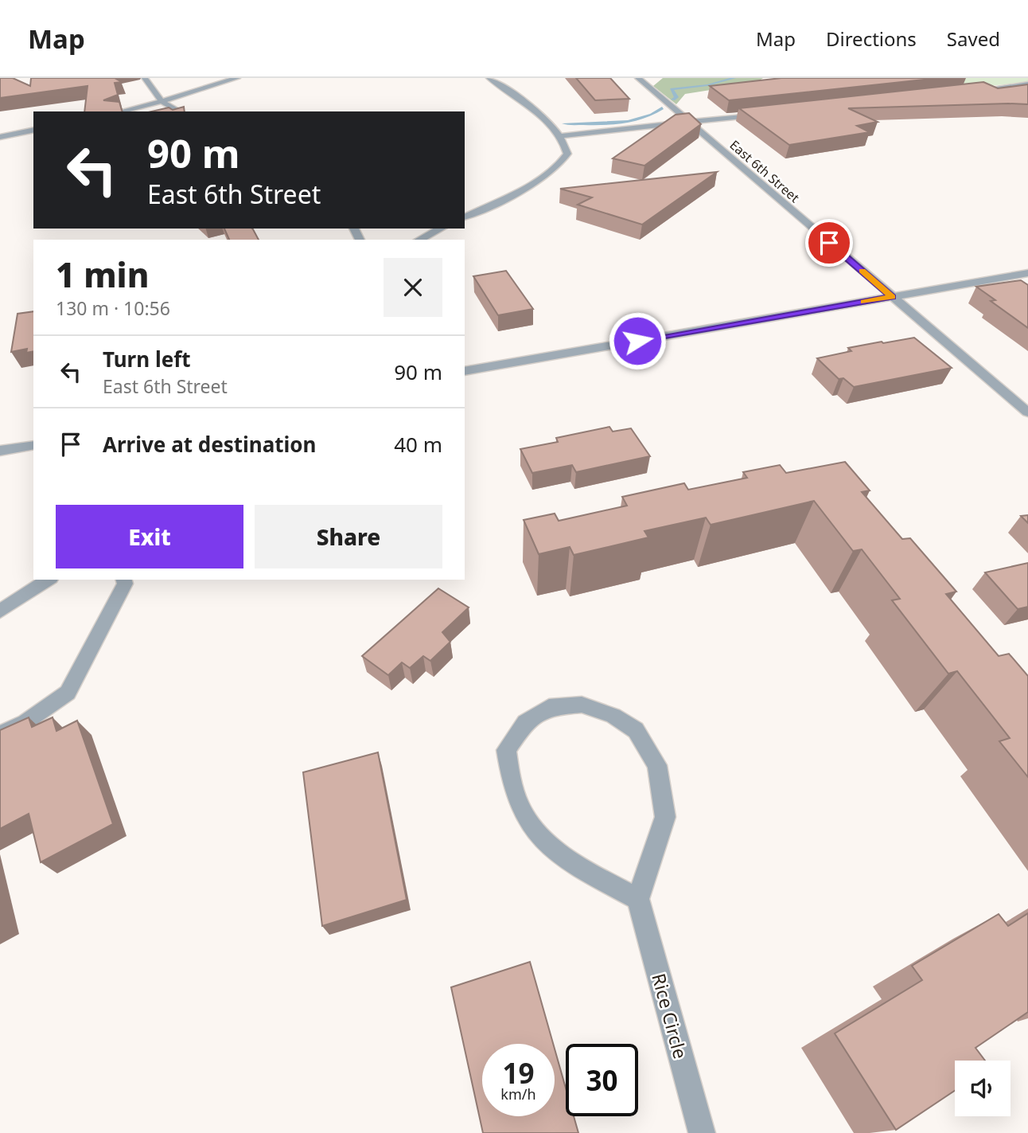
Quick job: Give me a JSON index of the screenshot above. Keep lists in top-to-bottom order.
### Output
{
  "streets": {
    "street": ["East 6th Street", "Rice Circle"]
  },
  "page": {
    "header": "Map",
    "nav": ["Map", "Directions", "Saved"],
    "turn": ["90 m", "East 6th Street"],
    "heading": ["1 min", "130 m · 10:56"],
    "list": [
      {
        "name": "Turn left",
        "note": "East 6th Street",
        "value": "90 m"
      },
      {
        "name": "Arrive at destination",
        "value": "40 m"
      }
    ],
    "buttons": ["Exit", "Share"],
    "speed": "19 km/h",
    "limit": "30"
  }
}
